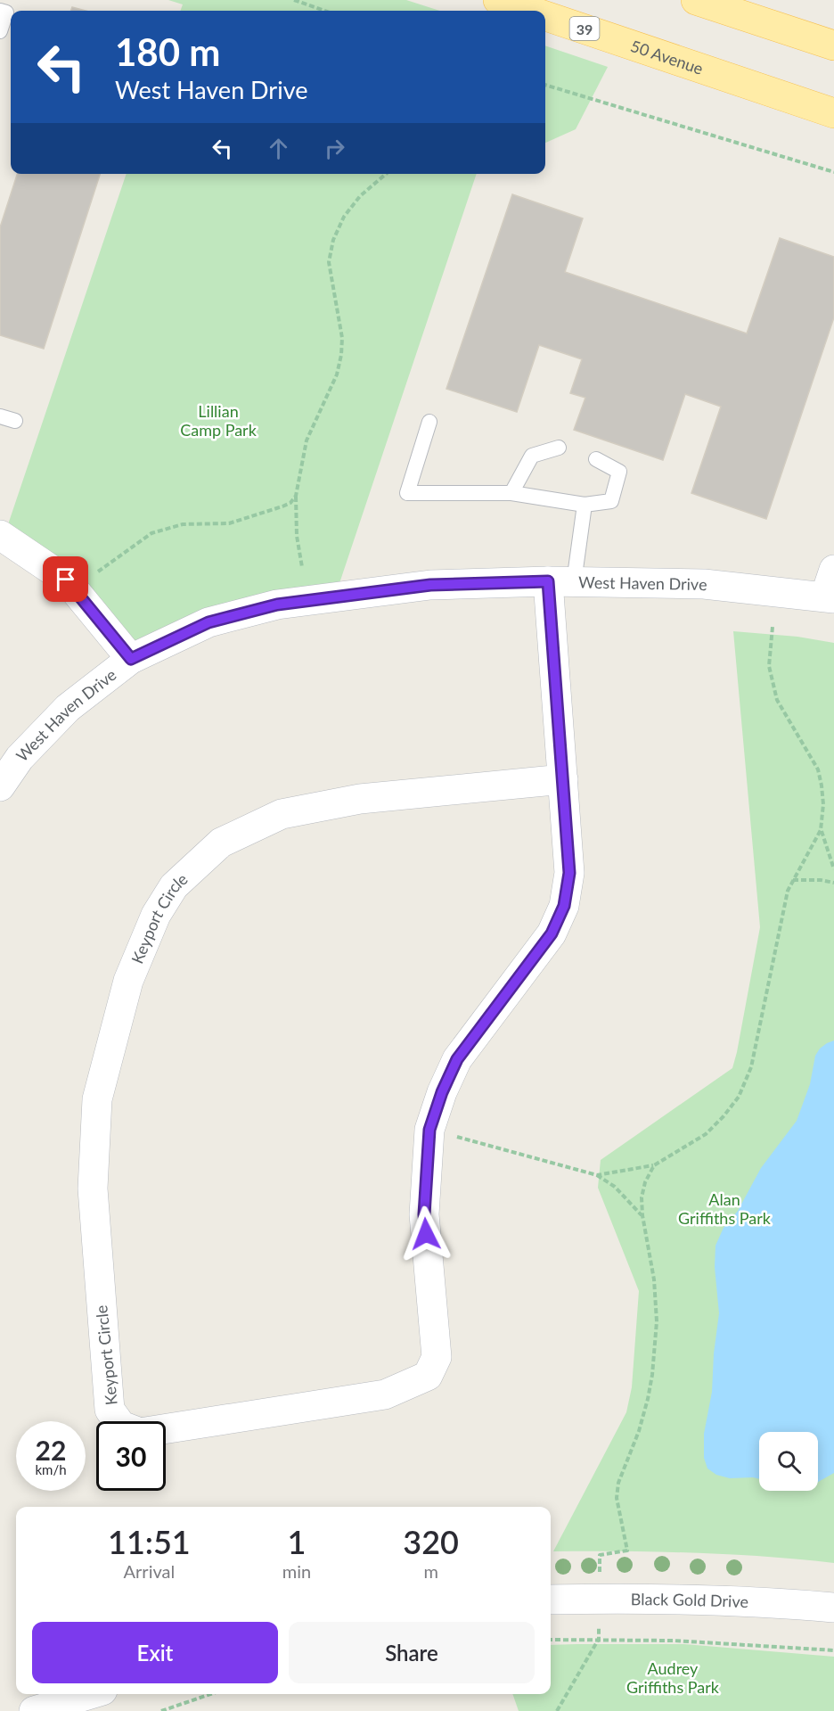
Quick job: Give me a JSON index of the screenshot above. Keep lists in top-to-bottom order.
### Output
{
  "streets": {
    "main road": ["39", "50 Avenue"],
    "street": ["West Haven Drive", "Keyport Circle", "Black Gold Drive"]
  },
  "crossings": [
    ["West Haven Drive", "Keyport Circle"]
  ],
  "parks": ["Lillian Camp Park", "Alan Griffiths Park", "Audrey Griffiths Park"],
  "page": {
    "turn": ["180 m", "West Haven Drive"],
    "speed": "22 km/h",
    "limit": "30",
    "eta": [
      "11:51",
      "Arrival",
      "1",
      "min",
      "320",
      "m"
    ],
    "buttons": ["Exit", "Share"]
  }
}
